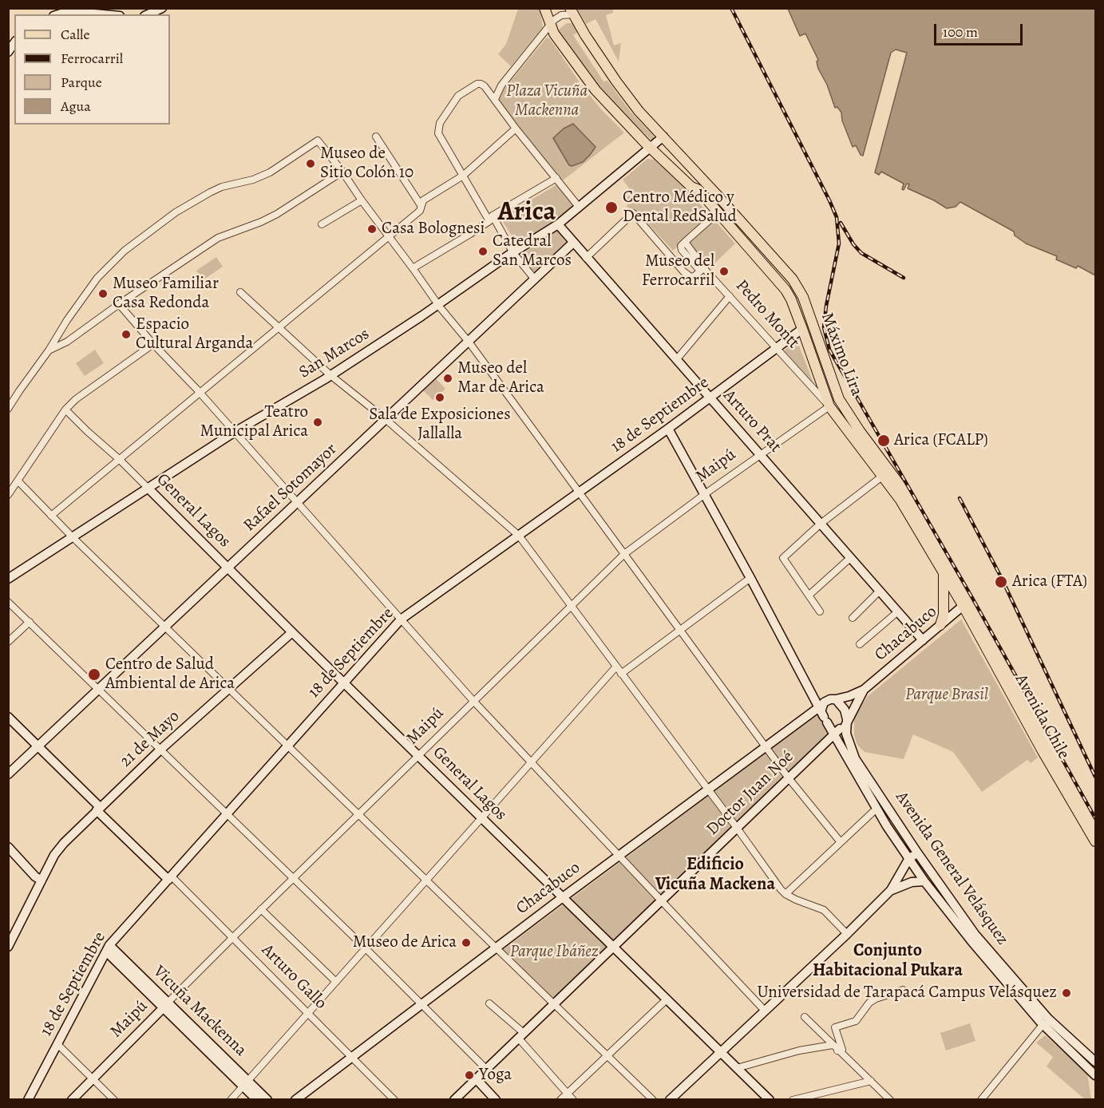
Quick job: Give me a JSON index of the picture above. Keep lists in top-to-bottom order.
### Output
{
  "streets": {
    "main road": ["Máximo Lira", "Avenida Chile"],
    "street": [
      "Pedro Montt",
      "San Marcos",
      "18 de Septiembre",
      "Arturo Prat",
      "Maipú",
      "Rafael Sotomayor",
      "General Lagos",
      "Chacabuco",
      "21 de Mayo",
      "Doctor Juan Noé",
      "Avenida General Velásquez",
      "Arturo Gallo",
      "Vicuña Mackenna"
    ]
  },
  "crossings": [
    ["Pedro Montt", "Máximo Lira"],
    ["Pedro Montt", "18 de Septiembre"],
    ["Pedro Montt", "Maipú"],
    ["San Marcos", "Máximo Lira"],
    ["San Marcos", "Arturo Prat"],
    ["San Marcos", "General Lagos"],
    ["Máximo Lira", "18 de Septiembre"],
    ["Máximo Lira", "Maipú"],
    ["Máximo Lira", "Chacabuco"],
    ["Máximo Lira", "Avenida Chile"],
    ["18 de Septiembre", "Arturo Prat"],
    ["18 de Septiembre", "General Lagos"],
    ["18 de Septiembre", "Arturo Gallo"],
    ["18 de Septiembre", "Vicuña Mackenna"],
    ["Arturo Prat", "Maipú"],
    ["Arturo Prat", "Rafael Sotomayor"],
    ["Arturo Prat", "Chacabuco"],
    ["Maipú", "General Lagos"],
    ["Maipú", "Arturo Gallo"],
    ["Maipú", "Vicuña Mackenna"],
    ["Rafael Sotomayor", "General Lagos"],
    ["Rafael Sotomayor", "Arturo Gallo"],
    ["General Lagos", "Chacabuco"],
    ["General Lagos", "21 de Mayo"],
    ["General Lagos", "Doctor Juan Noé"],
    ["Chacabuco", "Avenida Chile"],
    ["Chacabuco", "Doctor Juan Noé"],
    ["Chacabuco", "Avenida General Velásquez"],
    ["Chacabuco", "Arturo Gallo"],
    ["21 de Mayo", "Arturo Gallo"],
    ["Doctor Juan Noé", "Avenida General Velásquez"]
  ],
  "districts": ["Arica", "Edificio Vicuña Mackena", "Conjunto Habitacional Pukara"],
  "parks": ["Plaza Vicuña Mackenna", "Parque Brasil", "Parque Ibáñez"],
  "places": [
    "Museo de Sitio Colón 10",
    "Centro Médico y Dental RedSalud",
    "Casa Bolognesi",
    "Catedral San Marcos",
    "Museo del Ferrocarril",
    "Museo Familiar Casa Redonda",
    "Espacio Cultural Arganda",
    "Museo del Mar de Arica",
    "Sala de Exposiciones Jallalla",
    "Teatro Municipal Arica",
    "Arica (FCALP)",
    "Arica (FTA)",
    "Centro de Salud Ambiental de Arica",
    "Museo de Arica",
    "Universidad de Tarapacá Campus Velásquez",
    "Yoga"
  ],
  "legend": [
    "Calle",
    "Ferrocarril",
    "Parque",
    "Agua"
  ],
  "scale_bar": "100 m"
}
